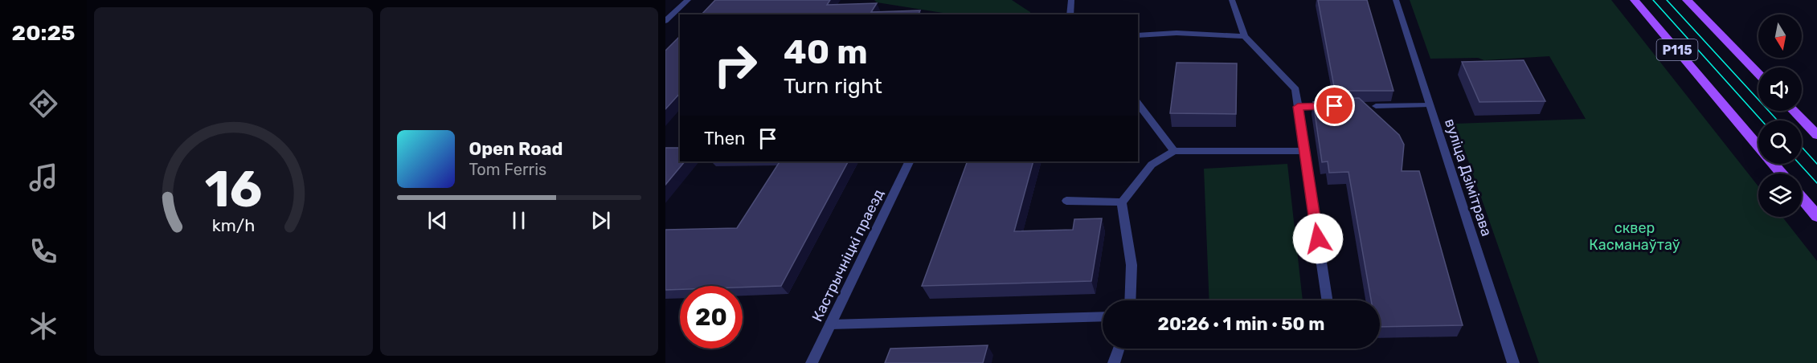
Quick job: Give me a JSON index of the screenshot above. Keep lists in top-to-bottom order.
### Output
{
  "streets": {
    "main road": ["Р115"],
    "street": ["вуліца Дзімітрава", "Кастрычніцкі праезд"]
  },
  "parks": ["сквер Касманаўтаў"],
  "north": "bottom",
  "page": {
    "tabs": "20:25",
    "turn": ["40 m", "Turn right"],
    "then": "Then",
    "song": ["Open Road", "Tom Ferris"],
    "limit": "20",
    "trip": "20:26 · 1 min · 50 m",
    "gauge": ["16", "km/h"]
  }
}
